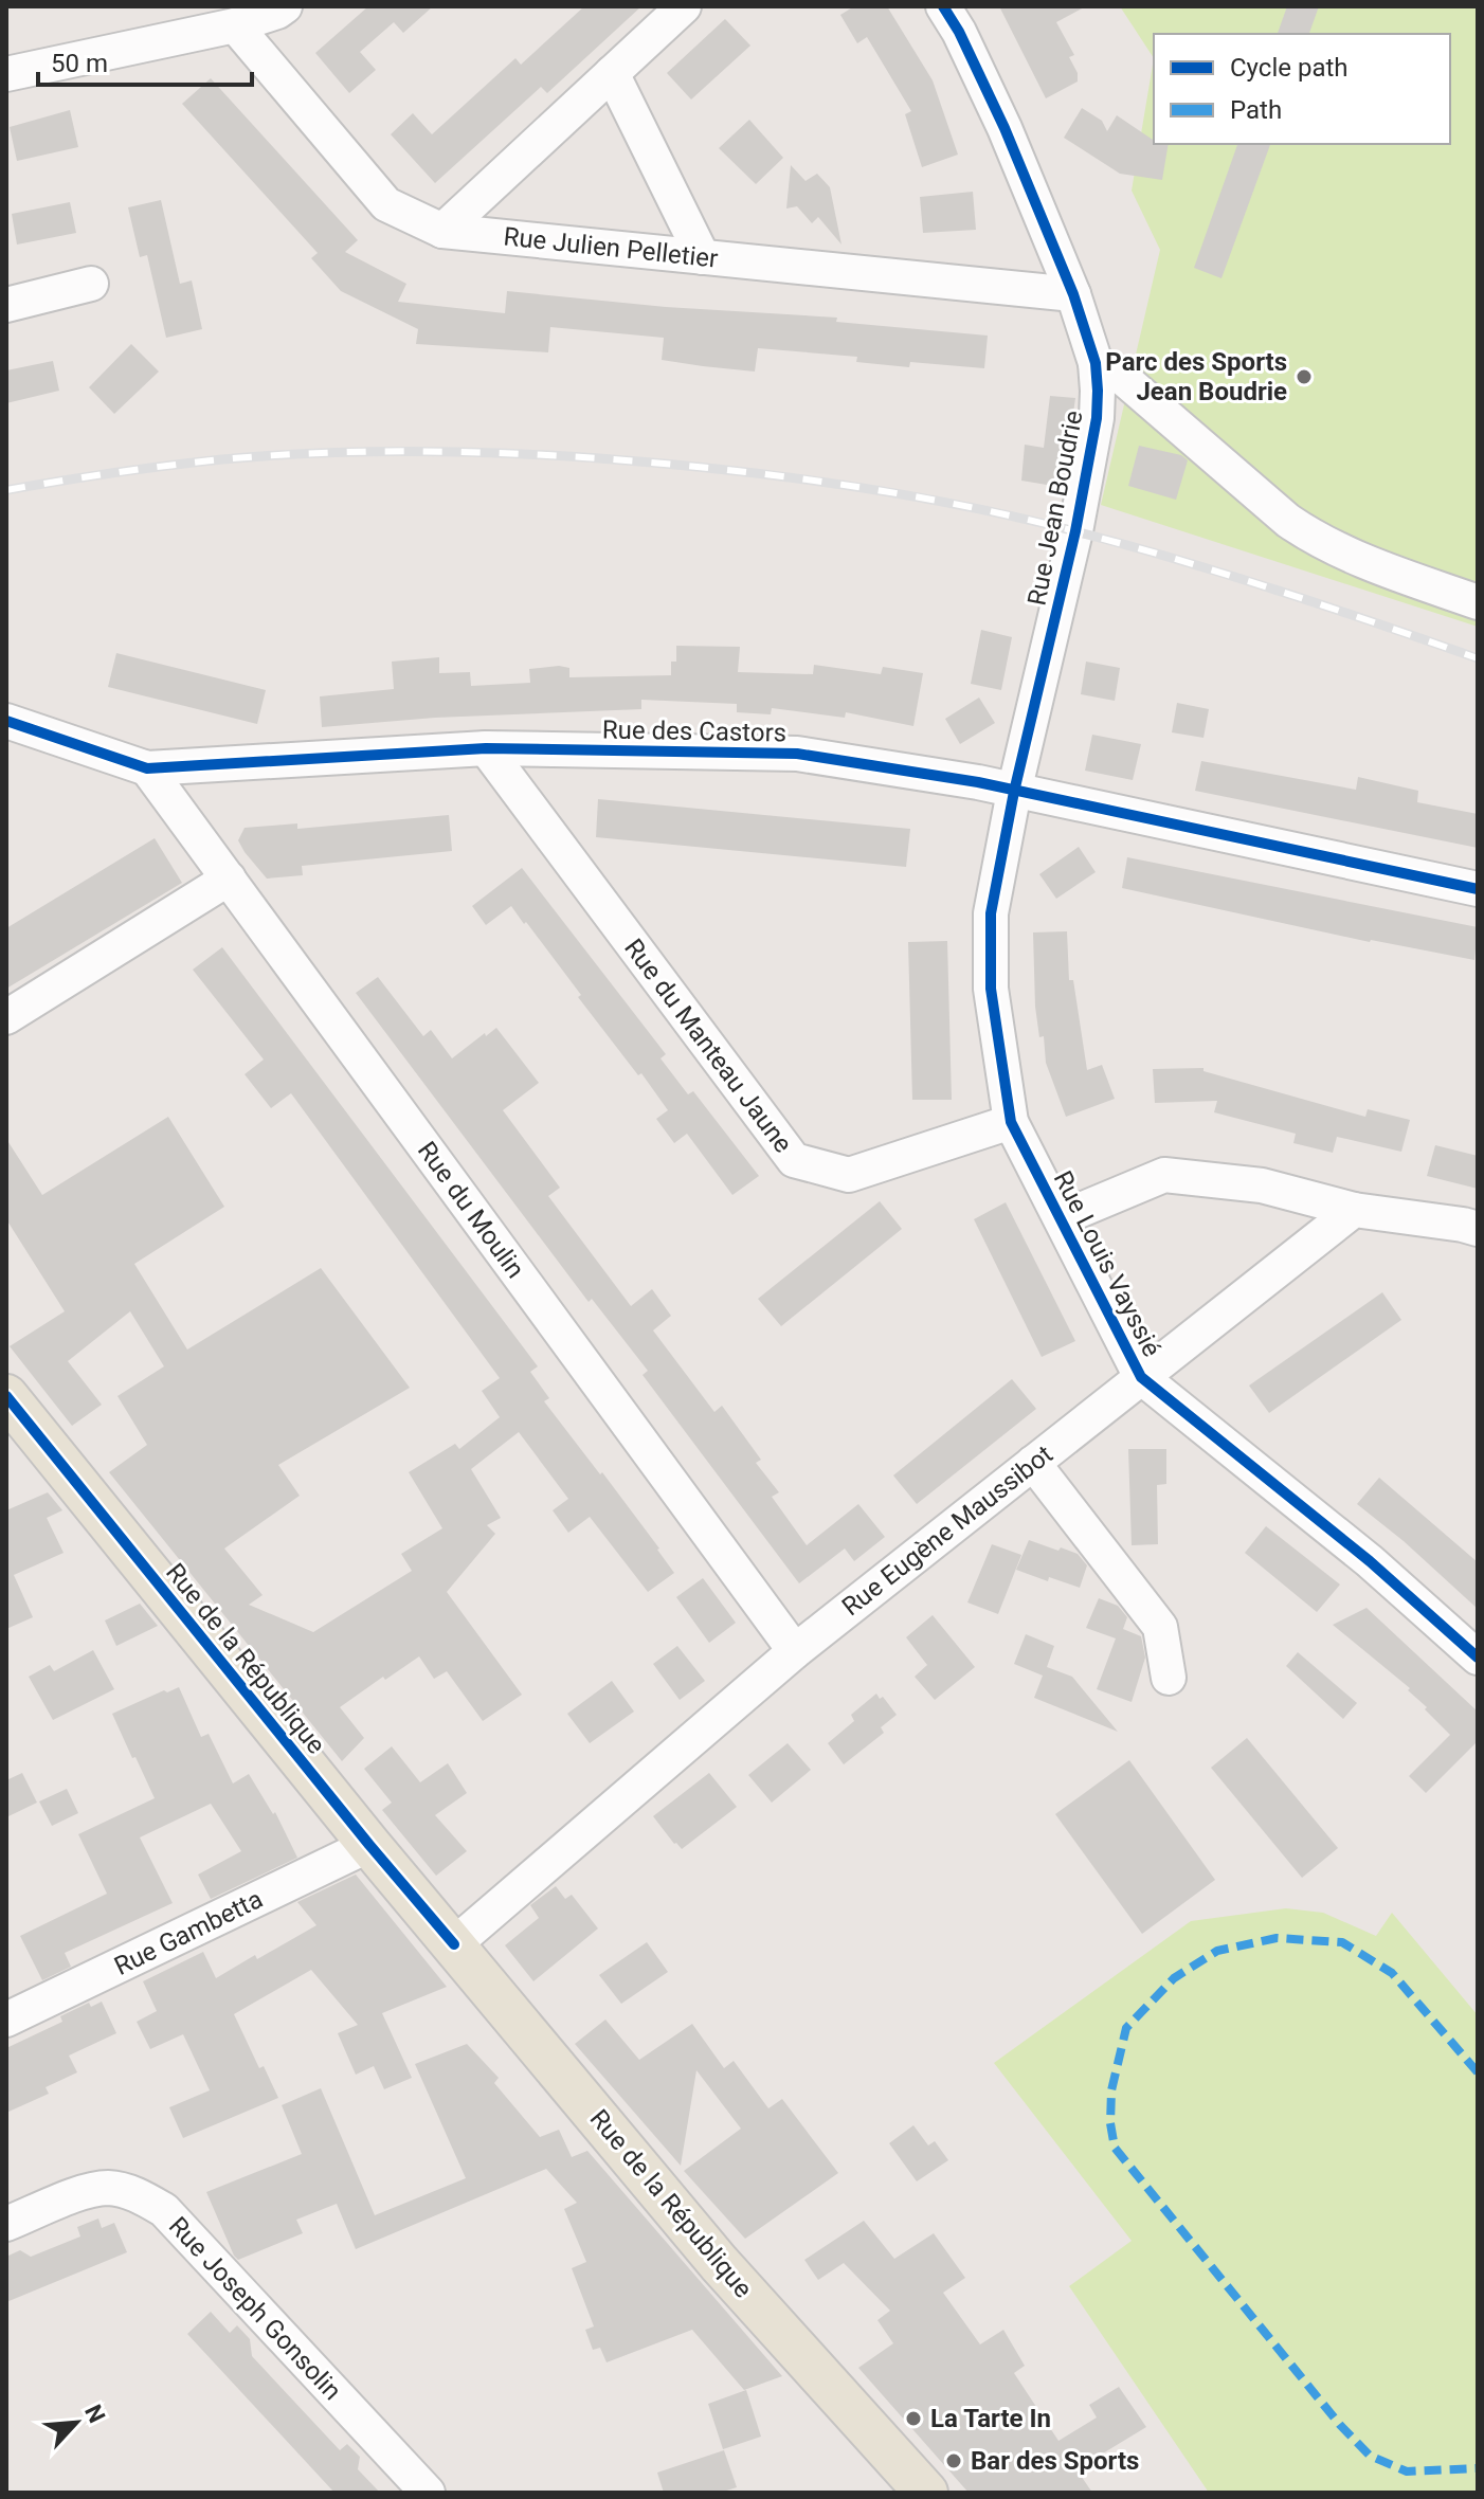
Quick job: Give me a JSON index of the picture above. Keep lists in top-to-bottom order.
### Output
{
  "streets": {
    "main road": ["Rue de la République"],
    "street": [
      "Rue Julien Pelletier",
      "Rue Jean Boudrie",
      "Rue des Castors",
      "Rue du Manteau Jaune",
      "Rue du Moulin",
      "Rue Louis Vayssié",
      "Rue Eugène Maussibot",
      "Rue Gambetta",
      "Rue Joseph Gonsolin"
    ]
  },
  "crossings": [
    ["Rue Julien Pelletier", "Rue Jean Boudrie"],
    ["Rue Jean Boudrie", "Rue des Castors"],
    ["Rue Jean Boudrie", "Rue Louis Vayssié"],
    ["Rue des Castors", "Rue du Manteau Jaune"],
    ["Rue des Castors", "Rue du Moulin"],
    ["Rue des Castors", "Rue Louis Vayssié"],
    ["Rue du Manteau Jaune", "Rue Louis Vayssié"],
    ["Rue du Moulin", "Rue Eugène Maussibot"],
    ["Rue Louis Vayssié", "Rue Eugène Maussibot"],
    ["Rue Eugène Maussibot", "Rue de la République"],
    ["Rue de la République", "Rue Gambetta"]
  ],
  "places": ["Parc des Sports Jean Boudrie", "La Tarte In", "Bar des Sports"],
  "legend": ["Cycle path", "Path"],
  "scale_bar": "50 m",
  "north": "top right"
}
